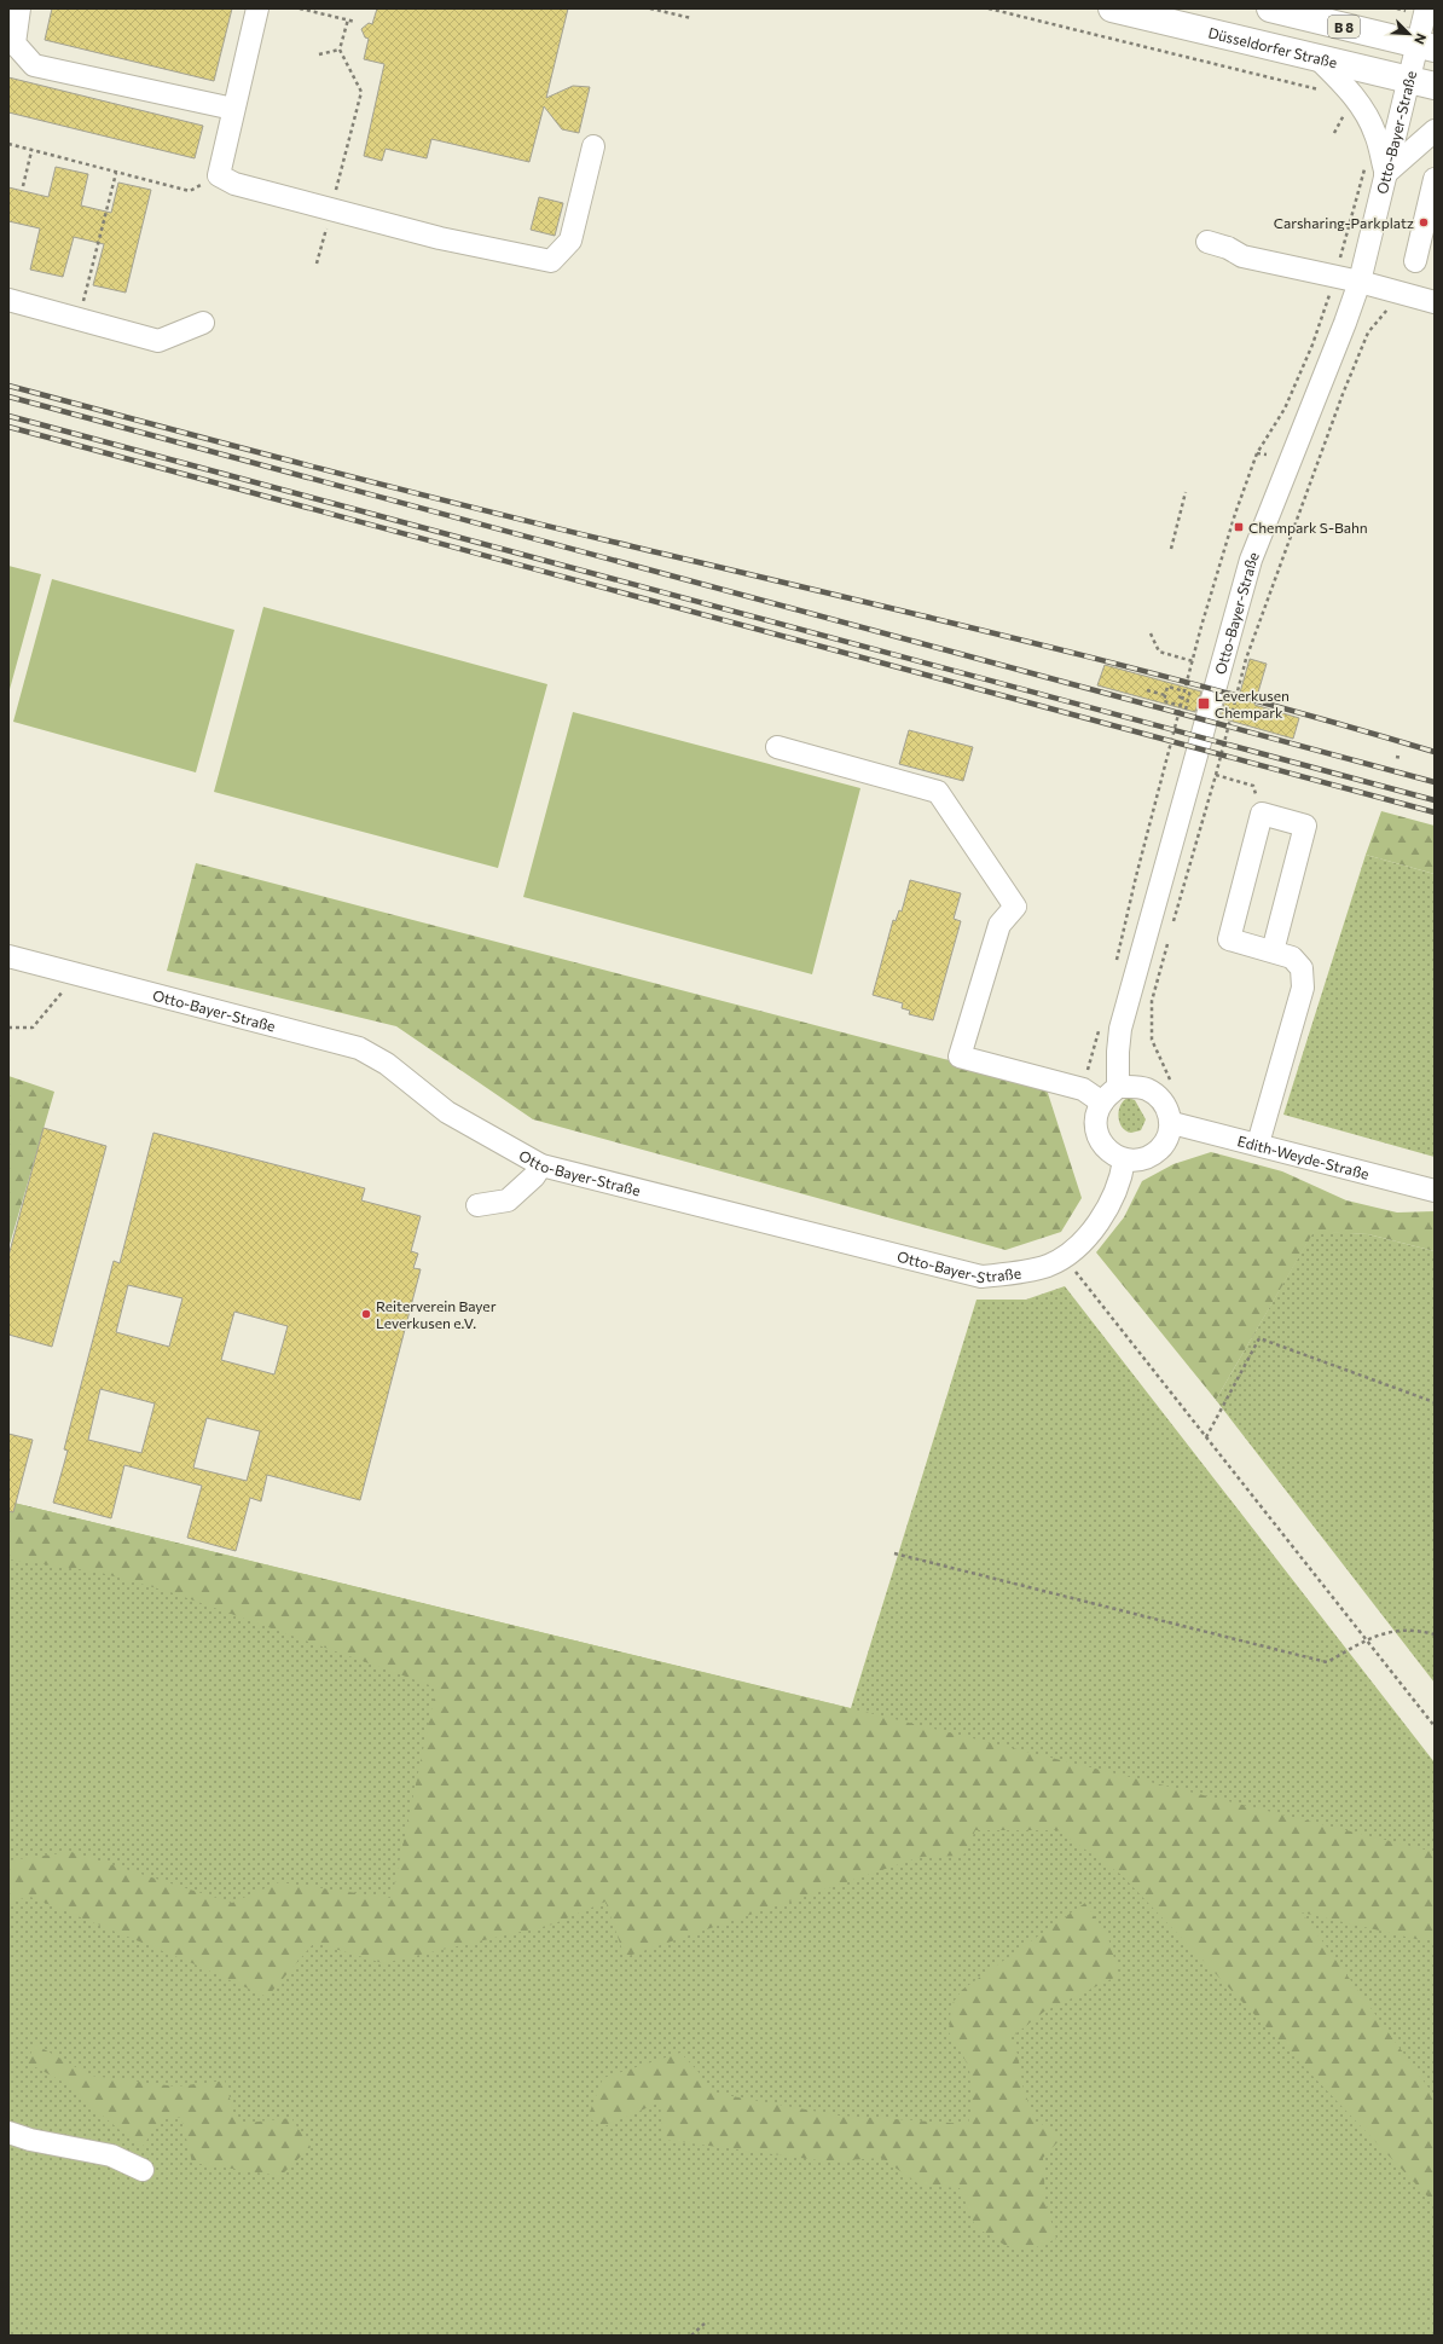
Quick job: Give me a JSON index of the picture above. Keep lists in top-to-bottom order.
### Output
{
  "streets": {
    "main road": ["B 8", "Düsseldorfer Straße"],
    "street": ["Otto-Bayer-Straße", "Edith-Weyde-Straße"]
  },
  "crossings": [
    ["B 8", "Otto-Bayer-Straße"],
    ["Düsseldorfer Straße", "Otto-Bayer-Straße"],
    ["Otto-Bayer-Straße", "Edith-Weyde-Straße"]
  ],
  "places": {
    "other": ["Carsharing-Parkplatz", "Reiterverein Bayer Leverkusen e.V."],
    "transit": ["Chempark S-Bahn", "Leverkusen Chempark"]
  },
  "north": "bottom right"
}
